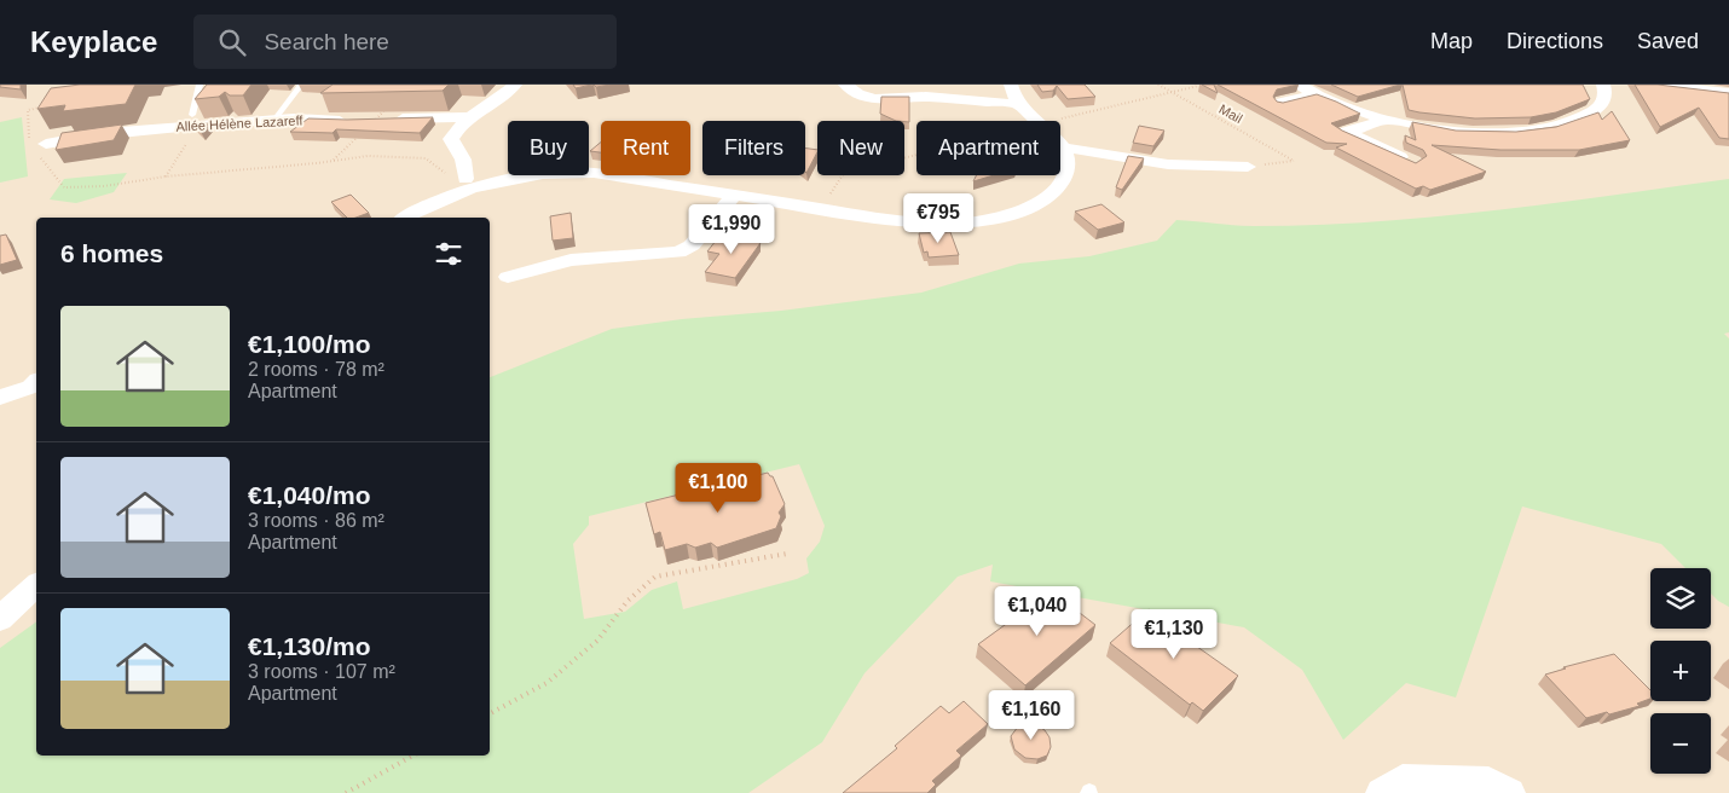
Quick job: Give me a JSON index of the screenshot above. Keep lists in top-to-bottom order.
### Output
{
  "streets": {
    "street": ["Allée Hélène Lazareff"],
    "path": ["Mail"]
  },
  "page": {
    "header": "Keyplace",
    "search": "Search here",
    "nav": ["Map", "Directions", "Saved"],
    "chip": [
      "Buy",
      "Rent",
      "Filters",
      "New",
      "Apartment"
    ],
    "price": [
      "€795",
      "€1,990",
      "€1,100",
      "€1,040",
      "€1,130",
      "€1,160"
    ],
    "heading": "6 homes",
    "list": [
      {
        "name": "€1,100/mo",
        "note": "2 rooms · 78 m² · Apartment"
      },
      {
        "name": "€1,040/mo",
        "note": "3 rooms · 86 m² · Apartment"
      },
      {
        "name": "€1,130/mo",
        "note": "3 rooms · 107 m² · Apartment"
      }
    ],
    "map_buttons": ["+", "−"]
  }
}
